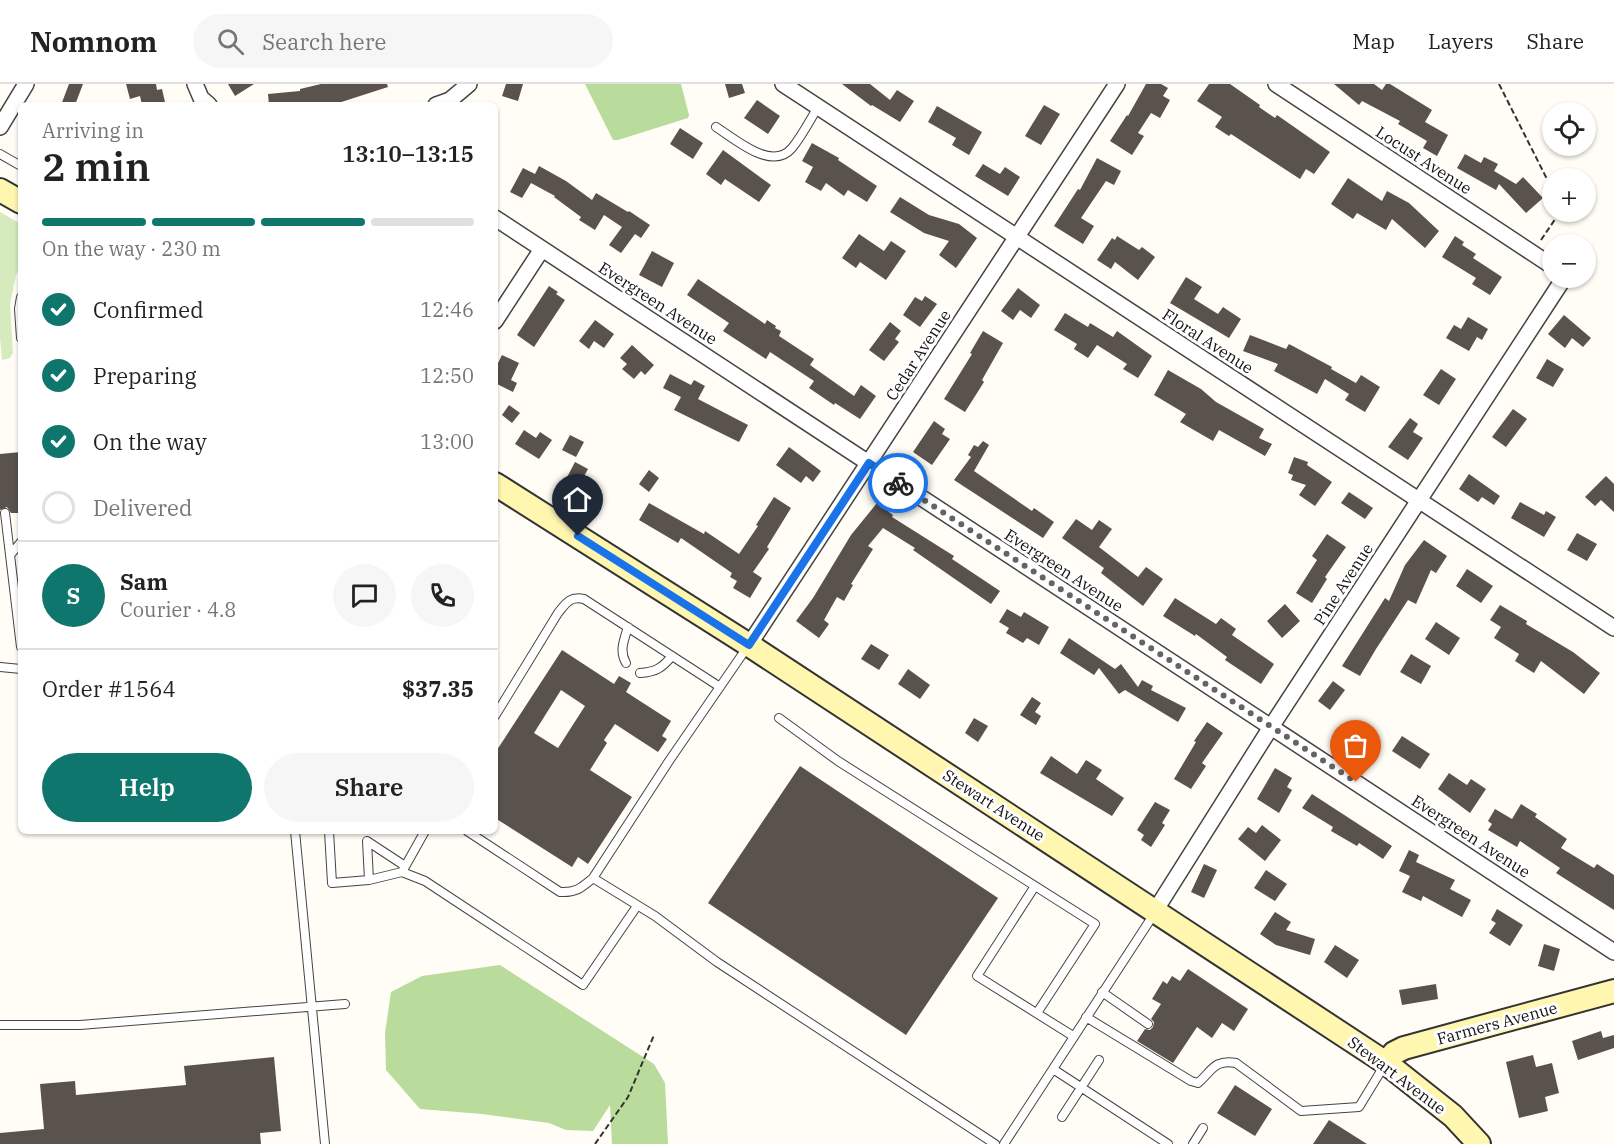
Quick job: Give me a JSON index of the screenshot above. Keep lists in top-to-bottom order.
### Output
{
  "streets": {
    "main road": ["Stewart Avenue", "Farmers Avenue"],
    "street": [
      "Locust Avenue",
      "Evergreen Avenue",
      "Floral Avenue",
      "Cedar Avenue",
      "Pine Avenue"
    ]
  },
  "crossings": [
    ["Evergreen Avenue", "Cedar Avenue"],
    ["Evergreen Avenue", "Pine Avenue"],
    ["Floral Avenue", "Cedar Avenue"],
    ["Floral Avenue", "Pine Avenue"],
    ["Cedar Avenue", "Stewart Avenue"],
    ["Pine Avenue", "Stewart Avenue"],
    ["Stewart Avenue", "Farmers Avenue"]
  ],
  "page": {
    "header": "Nomnom",
    "search": "Search here",
    "nav": ["Map", "Layers", "Share"],
    "map_buttons": ["+", "−"],
    "heading": ["2 min", "Arriving in", "13:10–13:15"],
    "panel": [
      "Sam",
      "Courier · 4.8",
      "Order #1564",
      "$37.35"
    ],
    "bar": "On the way · 230 m",
    "list": [
      ["Confirmed", "12:46"],
      ["Preparing", "12:50"],
      ["On the way", "13:00"],
      "Delivered"
    ],
    "round": "S",
    "buttons": ["Help", "Share"]
  }
}
